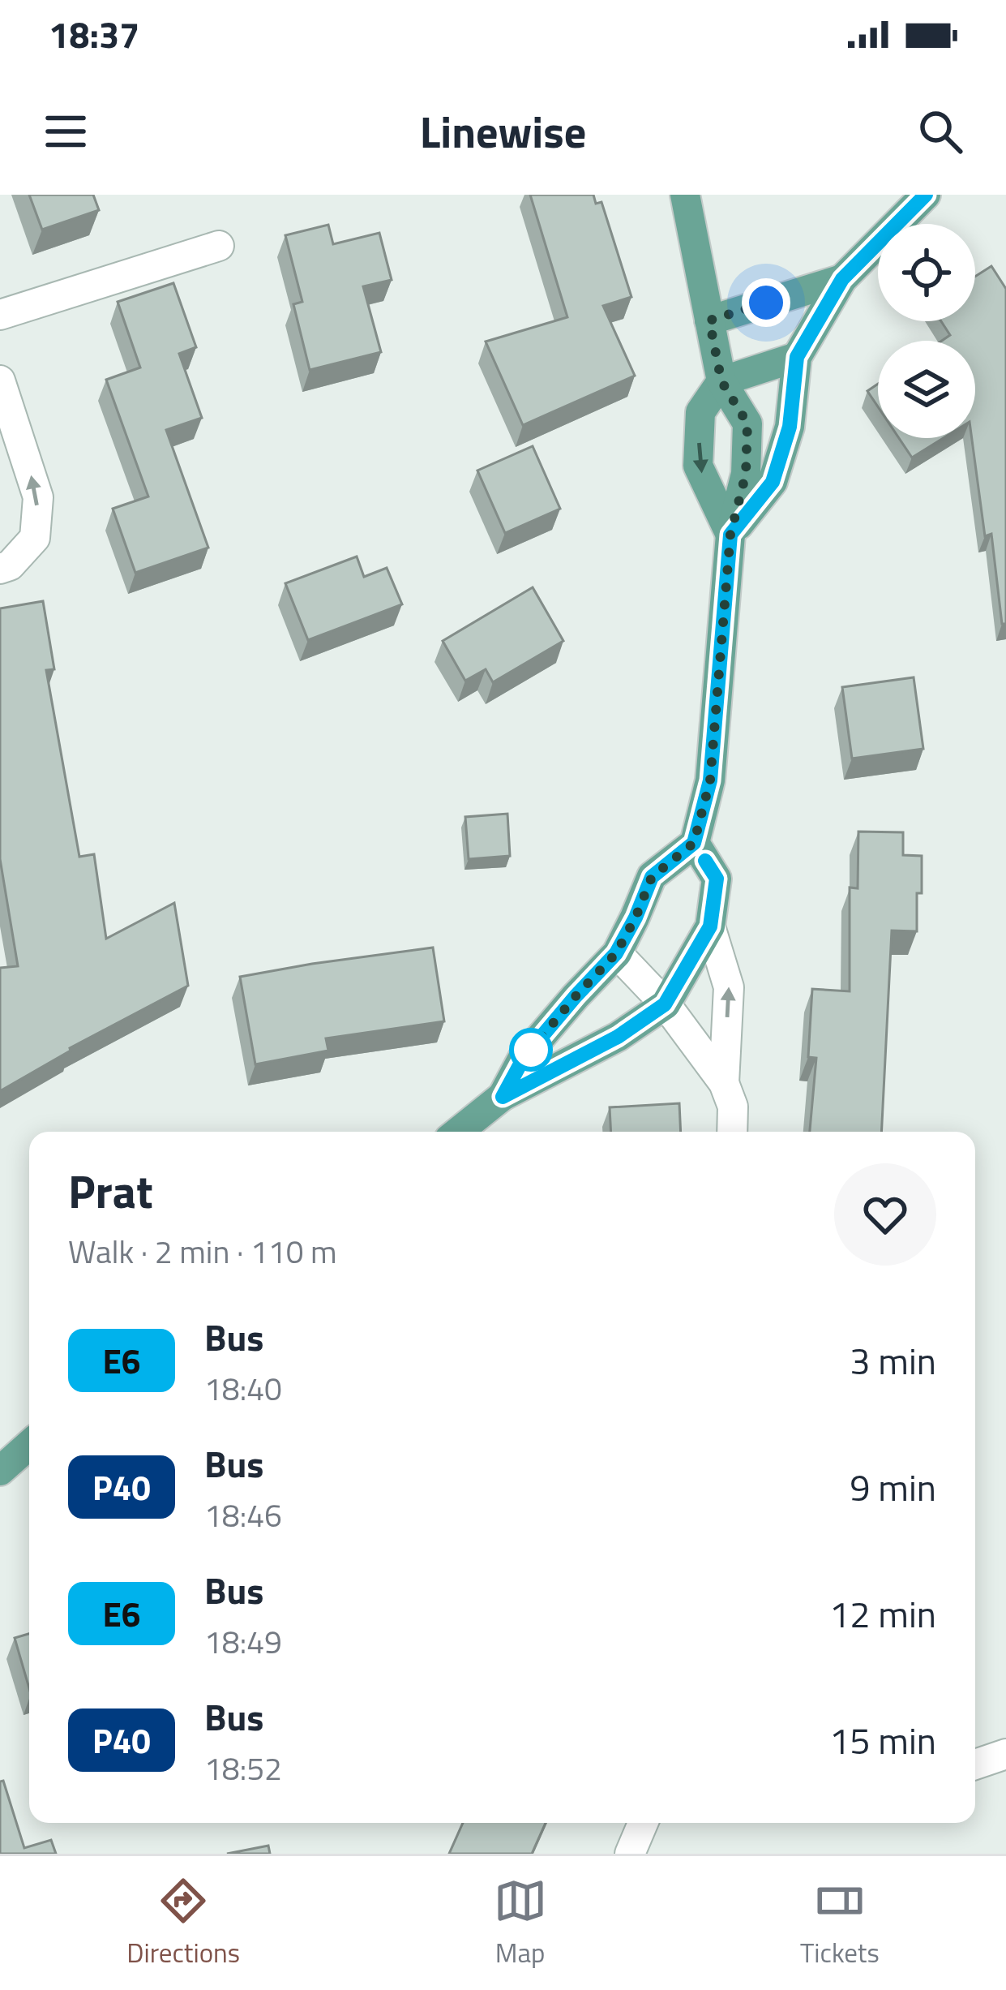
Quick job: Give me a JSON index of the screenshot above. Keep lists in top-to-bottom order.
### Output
{
  "lines": ["bus line E6"],
  "page": {
    "status": "18:37",
    "header": "Linewise",
    "heading": ["Prat", "Walk · 2 min · 110 m"],
    "list": [
      {
        "mark": "E6",
        "name": "Bus",
        "note": "18:40",
        "value": "3 min"
      },
      {
        "mark": "P40",
        "name": "Bus",
        "note": "18:46",
        "value": "9 min"
      },
      {
        "mark": "E6",
        "name": "Bus",
        "note": "18:49",
        "value": "12 min"
      },
      {
        "mark": "P40",
        "name": "Bus",
        "note": "18:52",
        "value": "15 min"
      }
    ],
    "tabs": ["Directions", "Map", "Tickets"]
  }
}
